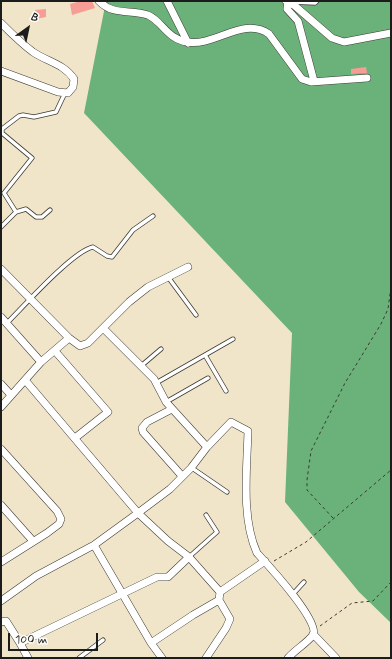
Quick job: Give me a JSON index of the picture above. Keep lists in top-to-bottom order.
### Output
{
  "scale_bar": "100 m",
  "north": "top right"
}
